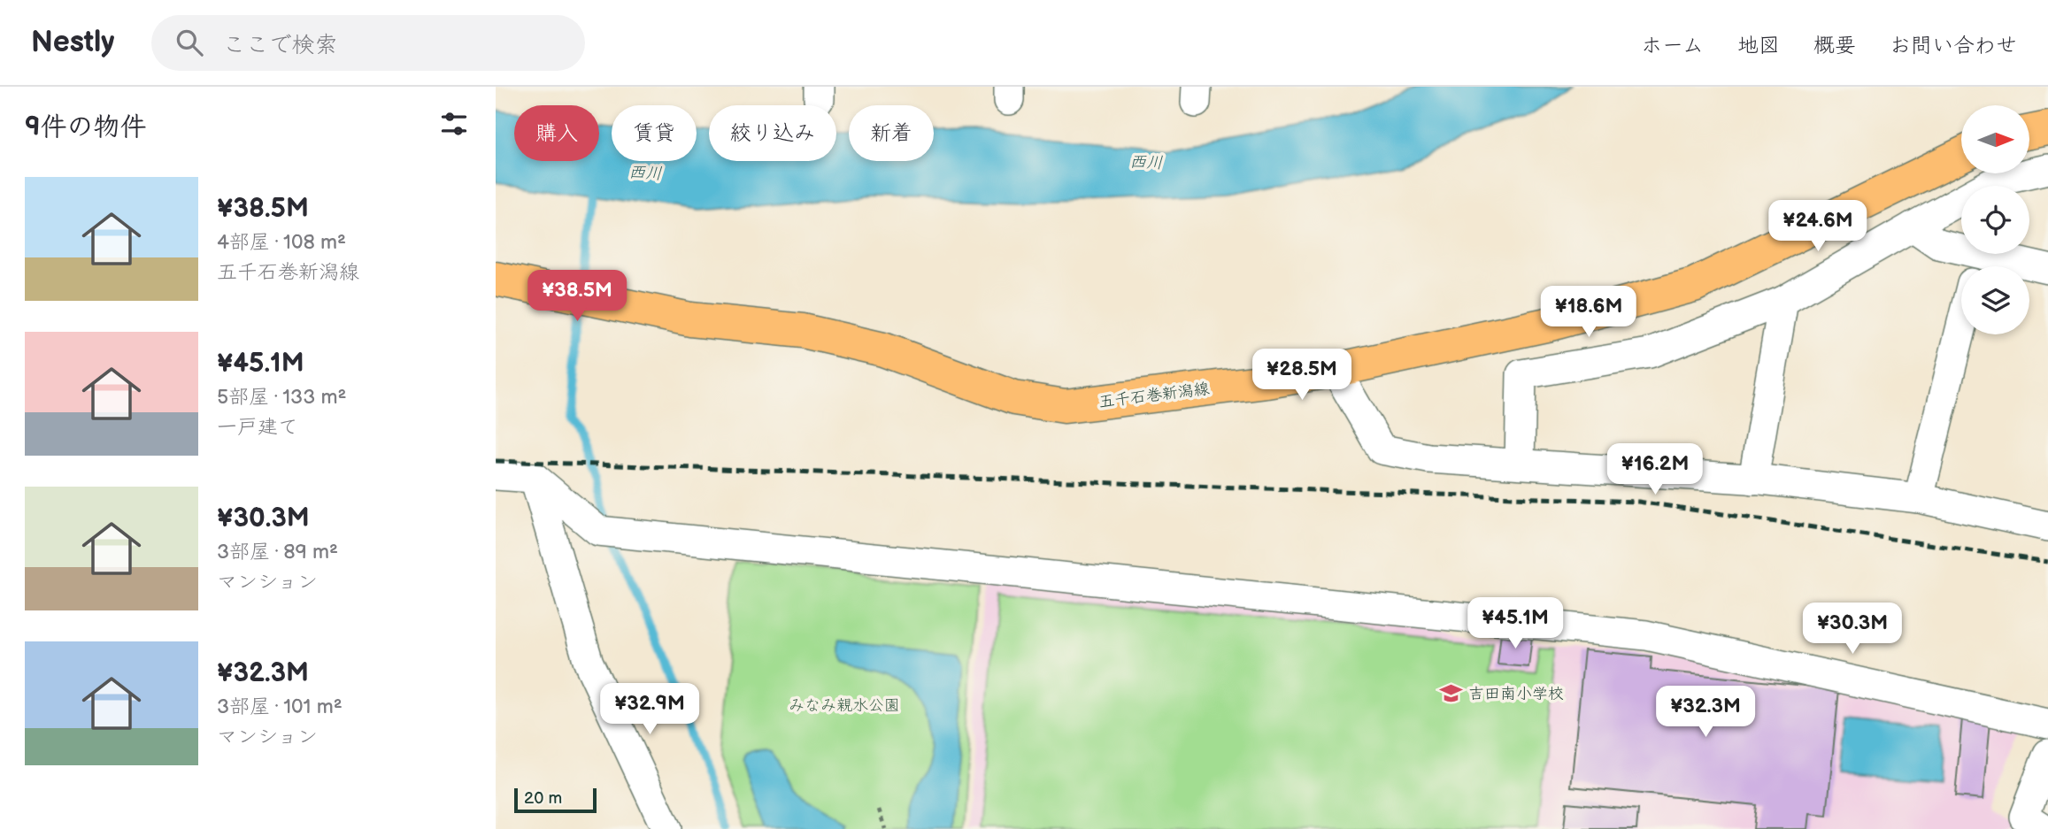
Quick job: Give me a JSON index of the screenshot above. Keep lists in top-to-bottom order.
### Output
{
  "streets": {
    "main road": ["五千石巻新潟線"]
  },
  "water": ["西川"],
  "parks": ["みなみ親水公園"],
  "places": {
    "school or university": ["吉田南小学校"]
  },
  "scale_bar": "20 m",
  "north": "right",
  "page": {
    "header": "Nestly",
    "search": "ここで検索",
    "nav": [
      "ホーム",
      "地図",
      "概要",
      "お問い合わせ"
    ],
    "heading": "9件の物件",
    "chip": [
      "購入",
      "賃貸",
      "絞り込み",
      "新着"
    ],
    "list": [
      {
        "name": "¥38.5M",
        "note": "4部屋 · 108 m² · 五千石巻新潟線"
      },
      {
        "name": "¥45.1M",
        "note": "5部屋 · 133 m² · 一戸建て"
      },
      {
        "name": "¥30.3M",
        "note": "3部屋 · 89 m² · マンション"
      },
      {
        "name": "¥32.3M",
        "note": "3部屋 · 101 m² · マンション"
      }
    ],
    "price": [
      "¥24.6M",
      "¥38.5M",
      "¥18.6M",
      "¥28.5M",
      "¥16.2M",
      "¥45.1M",
      "¥30.3M",
      "¥32.9M",
      "¥32.3M"
    ],
    "scale": "20 m"
  }
}
